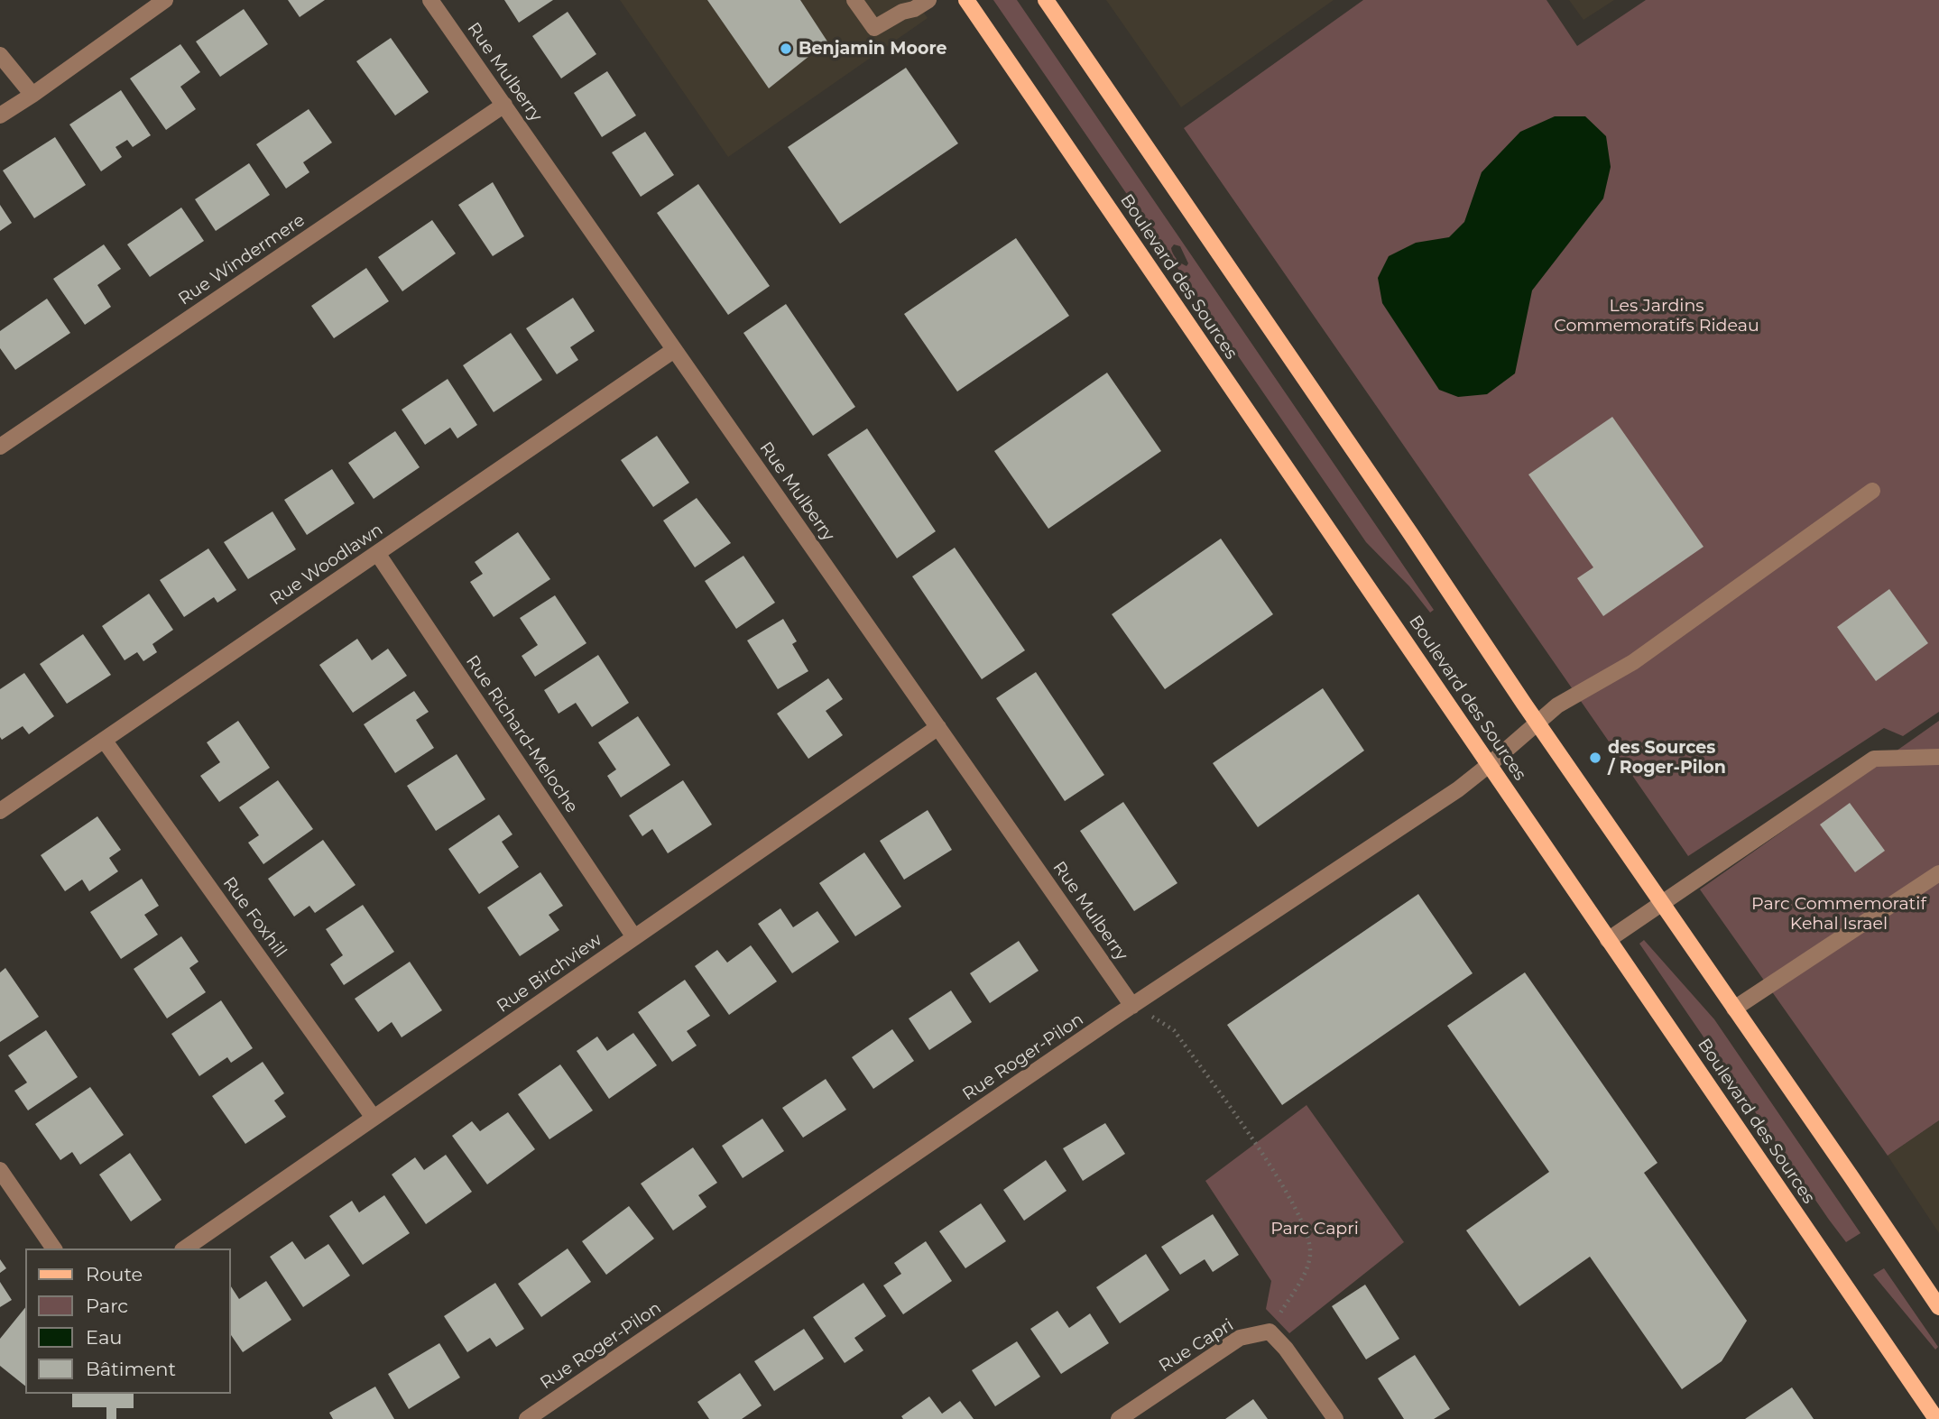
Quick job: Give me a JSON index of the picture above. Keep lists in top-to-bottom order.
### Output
{
  "streets": {
    "main road": ["Boulevard des Sources"],
    "street": [
      "Rue Mulberry",
      "Rue Windermere",
      "Rue Woodlawn",
      "Rue Richard-Meloche",
      "Rue Foxhill",
      "Rue Birchview",
      "Rue Roger-Pilon",
      "Rue Capri"
    ]
  },
  "crossings": [
    ["Rue Mulberry", "Rue Windermere"],
    ["Rue Mulberry", "Rue Woodlawn"],
    ["Rue Mulberry", "Rue Birchview"],
    ["Rue Mulberry", "Rue Roger-Pilon"],
    ["Boulevard des Sources", "Rue Roger-Pilon"],
    ["Rue Woodlawn", "Rue Richard-Meloche"],
    ["Rue Woodlawn", "Rue Foxhill"],
    ["Rue Richard-Meloche", "Rue Birchview"],
    ["Rue Foxhill", "Rue Birchview"]
  ],
  "parks": ["Les Jardins Commemoratifs Rideau", "Parc Commemoratif Kehal Israel", "Parc Capri"],
  "places": ["Benjamin Moore", "des Sources / Roger-Pilon"],
  "legend": [
    "Route",
    "Parc",
    "Eau",
    "Bâtiment"
  ]
}
